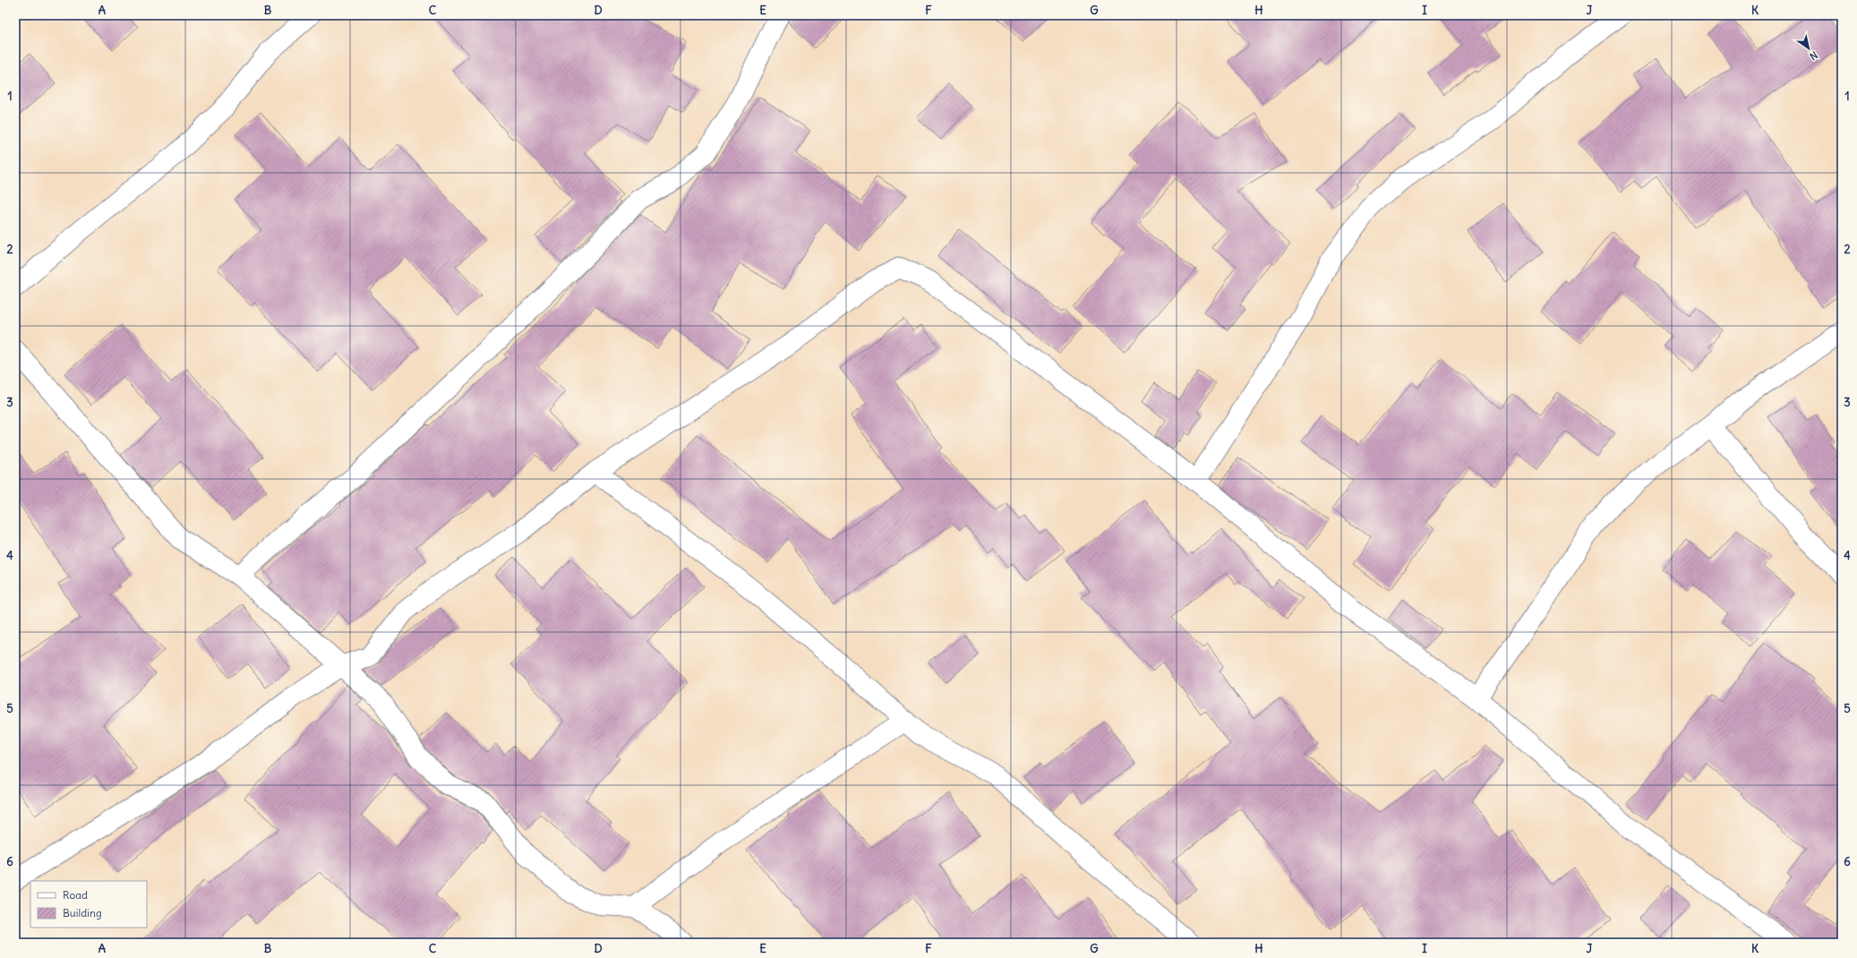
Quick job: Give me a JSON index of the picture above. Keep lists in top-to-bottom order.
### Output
{
  "legend": ["Road", "Building"],
  "north": "bottom right",
  "grid": {
    "columns": [
      "A",
      "B",
      "C",
      "D",
      "E",
      "F",
      "G",
      "H",
      "I",
      "J",
      "K"
    ],
    "rows": [
      "1",
      "2",
      "3",
      "4",
      "5",
      "6"
    ]
  }
}
